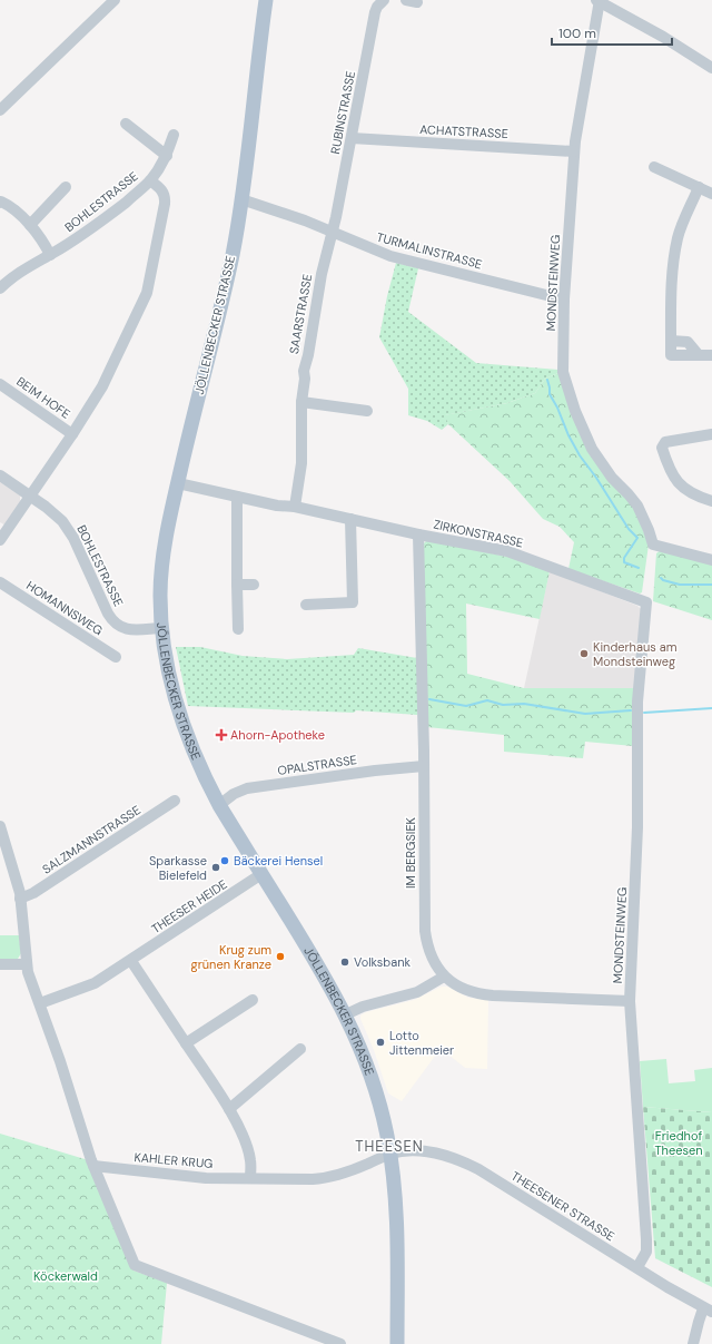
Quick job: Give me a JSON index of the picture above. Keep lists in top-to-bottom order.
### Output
{
  "streets": {
    "main road": ["JÖLLENBECKER STRASSE"],
    "street": [
      "RUBINSTRASSE",
      "ACHATSTRASSE",
      "BOHLESTRASSE",
      "TURMALINSTRASSE",
      "MONDSTEINWEG",
      "SAARSTRASSE",
      "BEIM HOFE",
      "ZIRKONSTRASSE",
      "HOMANNSWEG",
      "OPALSTRASSE",
      "SALZMANNSTRASSE",
      "IM BERGSIEK",
      "THEESER HEIDE",
      "KAHLER KRUG",
      "THEESENER STRASSE"
    ]
  },
  "crossings": [
    ["RUBINSTRASSE", "ACHATSTRASSE"],
    ["RUBINSTRASSE", "TURMALINSTRASSE"],
    ["RUBINSTRASSE", "SAARSTRASSE"],
    ["ACHATSTRASSE", "MONDSTEINWEG"],
    ["BOHLESTRASSE", "JÖLLENBECKER STRASSE"],
    ["TURMALINSTRASSE", "MONDSTEINWEG"],
    ["TURMALINSTRASSE", "SAARSTRASSE"],
    ["TURMALINSTRASSE", "JÖLLENBECKER STRASSE"],
    ["MONDSTEINWEG", "ZIRKONSTRASSE"],
    ["MONDSTEINWEG", "IM BERGSIEK"],
    ["MONDSTEINWEG", "THEESENER STRASSE"],
    ["SAARSTRASSE", "ZIRKONSTRASSE"],
    ["JÖLLENBECKER STRASSE", "ZIRKONSTRASSE"],
    ["JÖLLENBECKER STRASSE", "OPALSTRASSE"],
    ["JÖLLENBECKER STRASSE", "THEESER HEIDE"],
    ["JÖLLENBECKER STRASSE", "KAHLER KRUG"],
    ["JÖLLENBECKER STRASSE", "THEESENER STRASSE"],
    ["ZIRKONSTRASSE", "IM BERGSIEK"],
    ["OPALSTRASSE", "IM BERGSIEK"],
    ["KAHLER KRUG", "THEESENER STRASSE"]
  ],
  "districts": ["THEESEN"],
  "parks": ["Friedhof Theesen", "Köckerwald"],
  "places": {
    "other": [
      "Kinderhaus am Mondsteinweg",
      "Bäckerei Hensel",
      "Sparkasse Bielefeld",
      "Krug zum grünen Kranze",
      "Volksbank",
      "Lotto Jittenmeier"
    ],
    "health": ["Ahorn-Apotheke"]
  },
  "scale_bar": "100 m"
}
